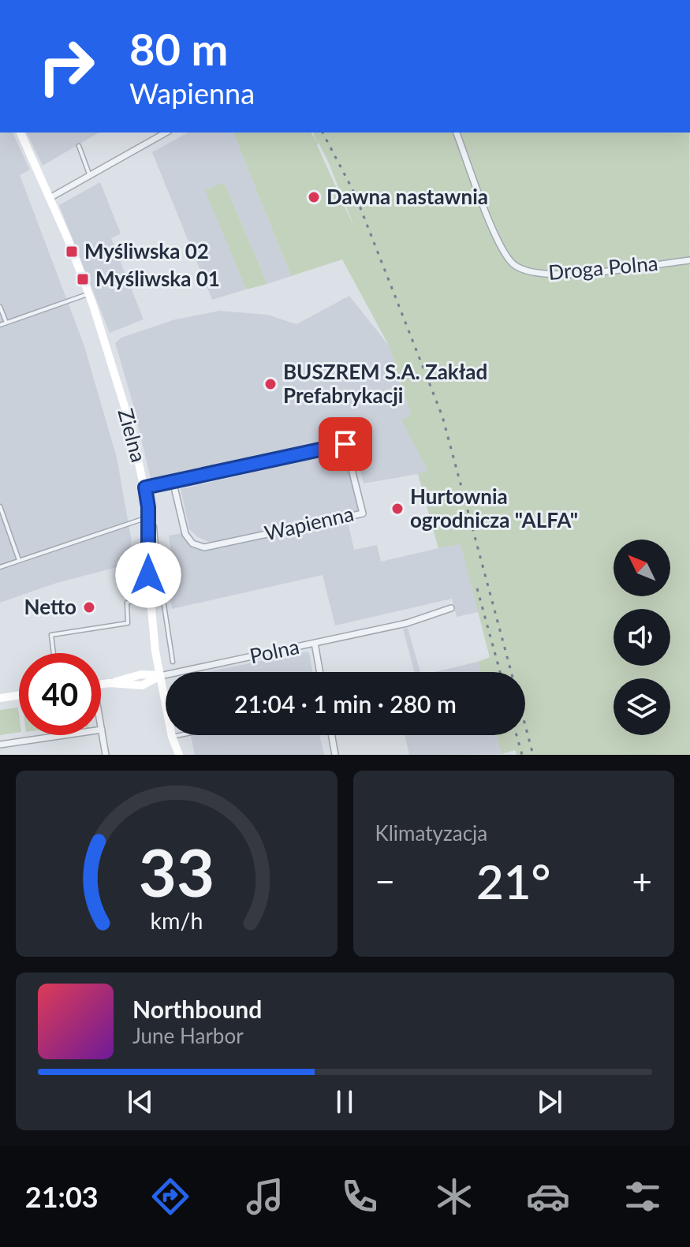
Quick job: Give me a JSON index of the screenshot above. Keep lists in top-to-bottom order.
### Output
{
  "streets": {
    "street": [
      "Droga Polna",
      "Zielna",
      "Wapienna",
      "Polna"
    ]
  },
  "crossings": [
    ["Zielna", "Wapienna"],
    ["Zielna", "Polna"]
  ],
  "places": {
    "other": [
      "Dawna nastawnia",
      "BUSZREM S.A. Zakład Prefabrykacji",
      "Hurtownia ogrodnicza \"ALFA\"",
      "Netto"
    ],
    "transit": ["Myśliwska 02", "Myśliwska 01"]
  },
  "north": "top left",
  "page": {
    "turn": ["80 m", "Wapienna"],
    "limit": "40",
    "trip": "21:04 · 1 min · 280 m",
    "tile": "Klimatyzacja",
    "heat": ["−", "21°", "+"],
    "song": ["Northbound", "June Harbor"],
    "tabs": "21:03",
    "gauge": ["33", "km/h"]
  }
}
